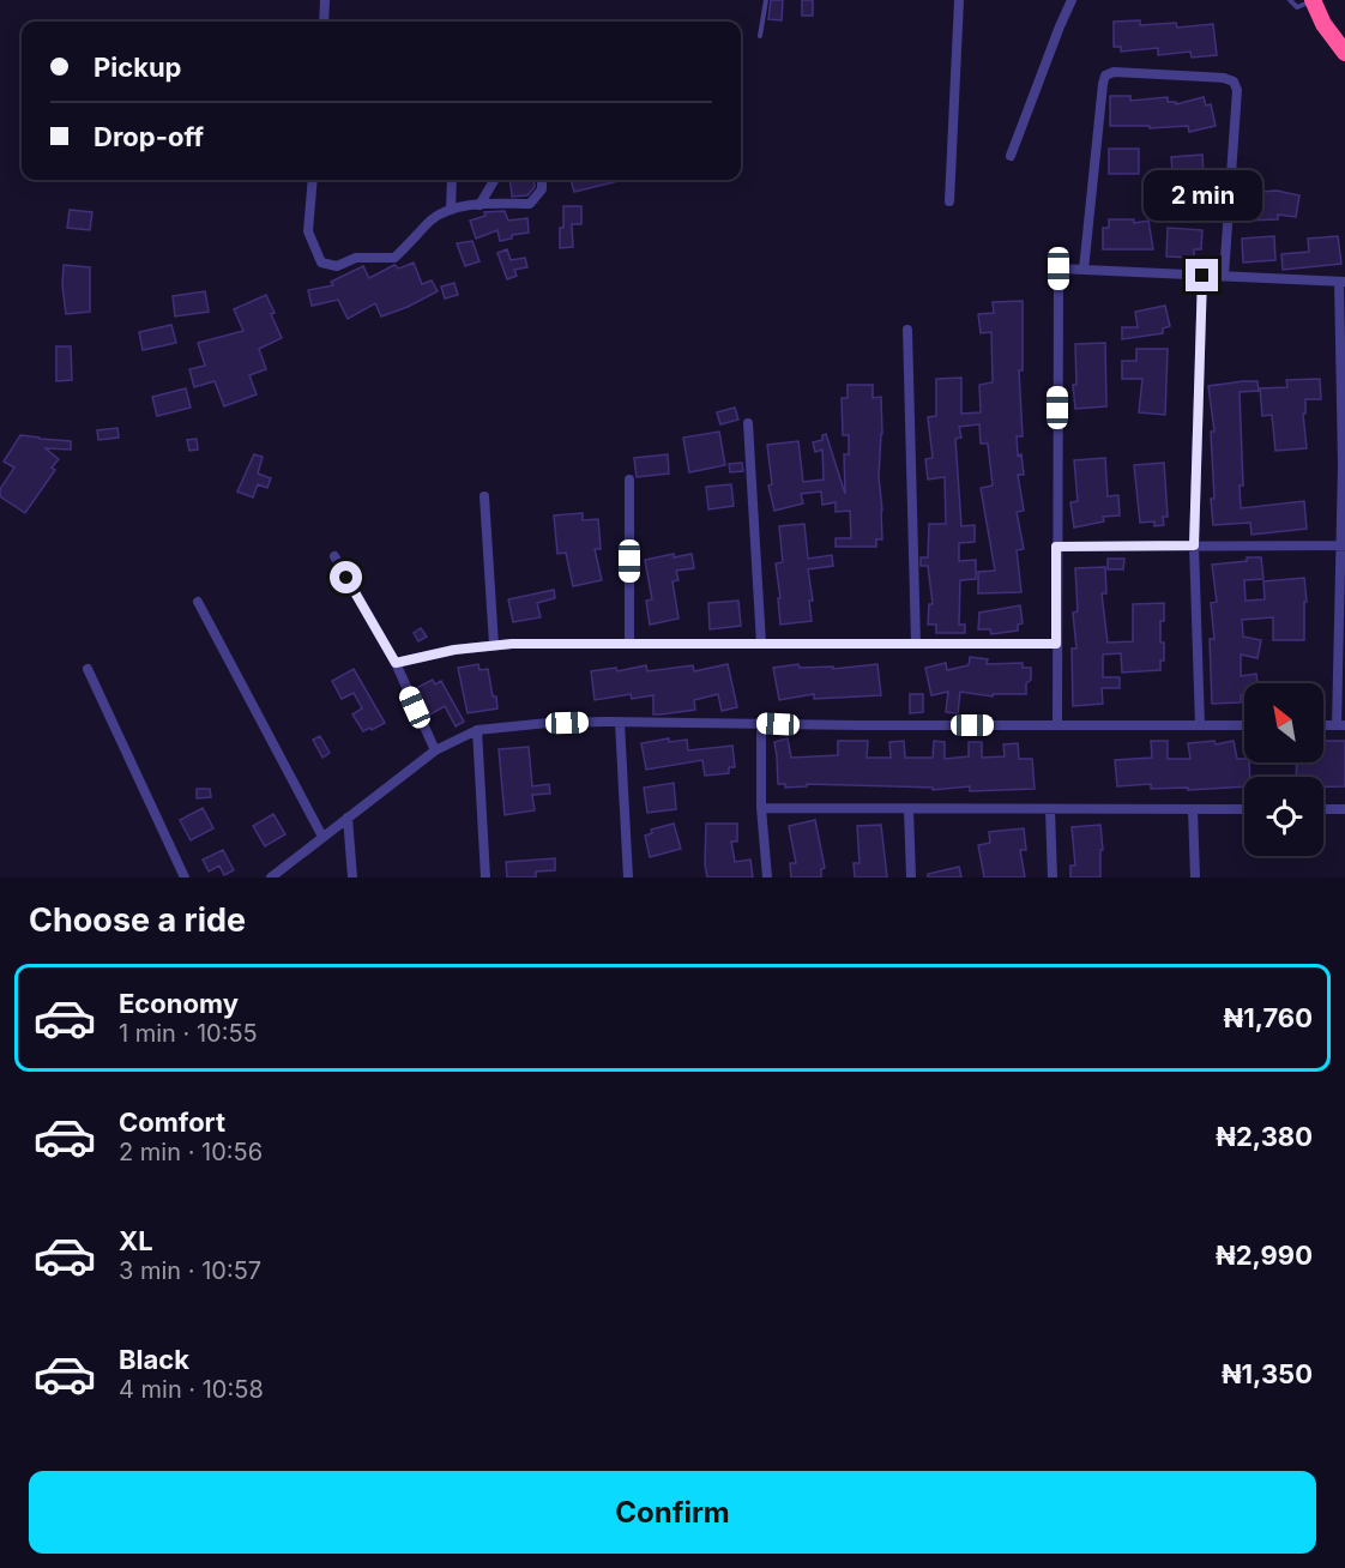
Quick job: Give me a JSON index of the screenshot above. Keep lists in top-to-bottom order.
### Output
{
  "north": "top left",
  "page": {
    "banner": ["Pickup", "Drop-off"],
    "bubble": "2 min",
    "heading": "Choose a ride",
    "list": [
      {
        "name": "Economy",
        "note": "1 min · 10:55",
        "value": "₦1,760"
      },
      {
        "name": "Comfort",
        "note": "2 min · 10:56",
        "value": "₦2,380"
      },
      {
        "name": "XL",
        "note": "3 min · 10:57",
        "value": "₦2,990"
      },
      {
        "name": "Black",
        "note": "4 min · 10:58",
        "value": "₦1,350"
      }
    ],
    "buttons": "Confirm"
  }
}
